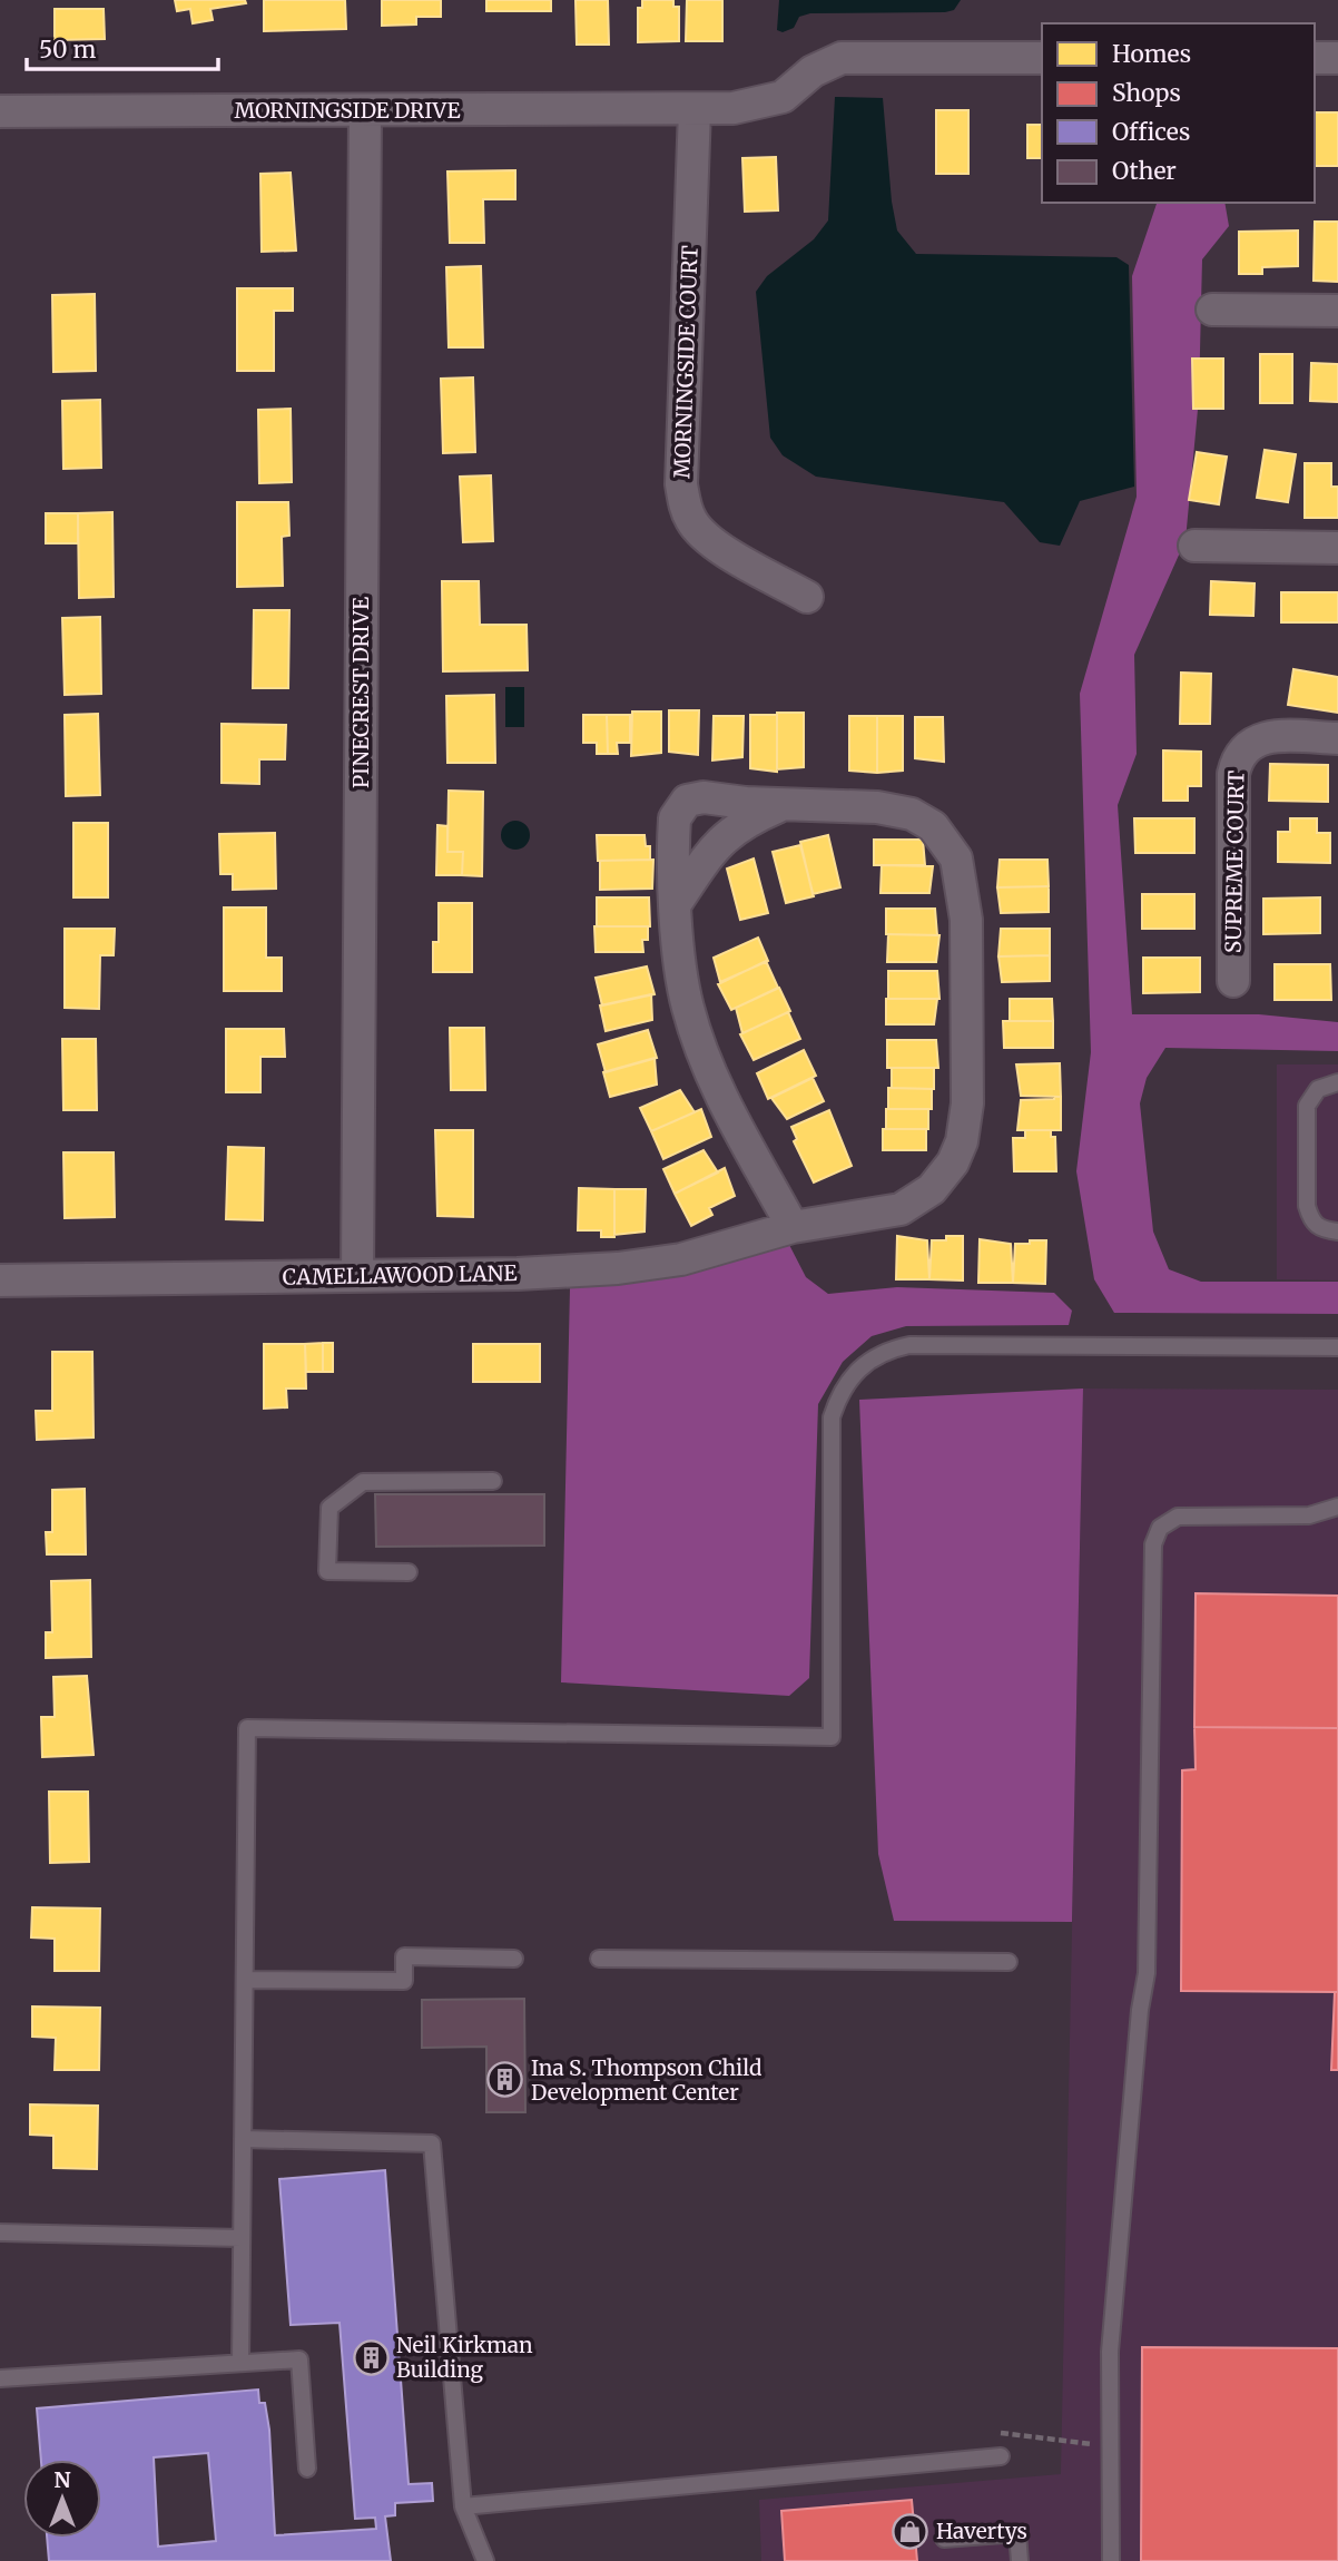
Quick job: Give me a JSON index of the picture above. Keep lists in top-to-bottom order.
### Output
{
  "streets": {
    "street": [
      "MORNINGSIDE DRIVE",
      "MORNINGSIDE COURT",
      "PINECREST DRIVE",
      "SUPREME COURT",
      "CAMELLAWOOD LANE"
    ]
  },
  "crossings": [
    ["MORNINGSIDE DRIVE", "MORNINGSIDE COURT"],
    ["MORNINGSIDE DRIVE", "PINECREST DRIVE"],
    ["PINECREST DRIVE", "CAMELLAWOOD LANE"]
  ],
  "places": {
    "building": ["Ina S. Thompson Child Development Center", "Neil Kirkman Building"],
    "shop": ["Havertys"]
  },
  "legend": [
    "Homes",
    "Shops",
    "Offices",
    "Other"
  ],
  "scale_bar": "50 m",
  "north": "top"
}
